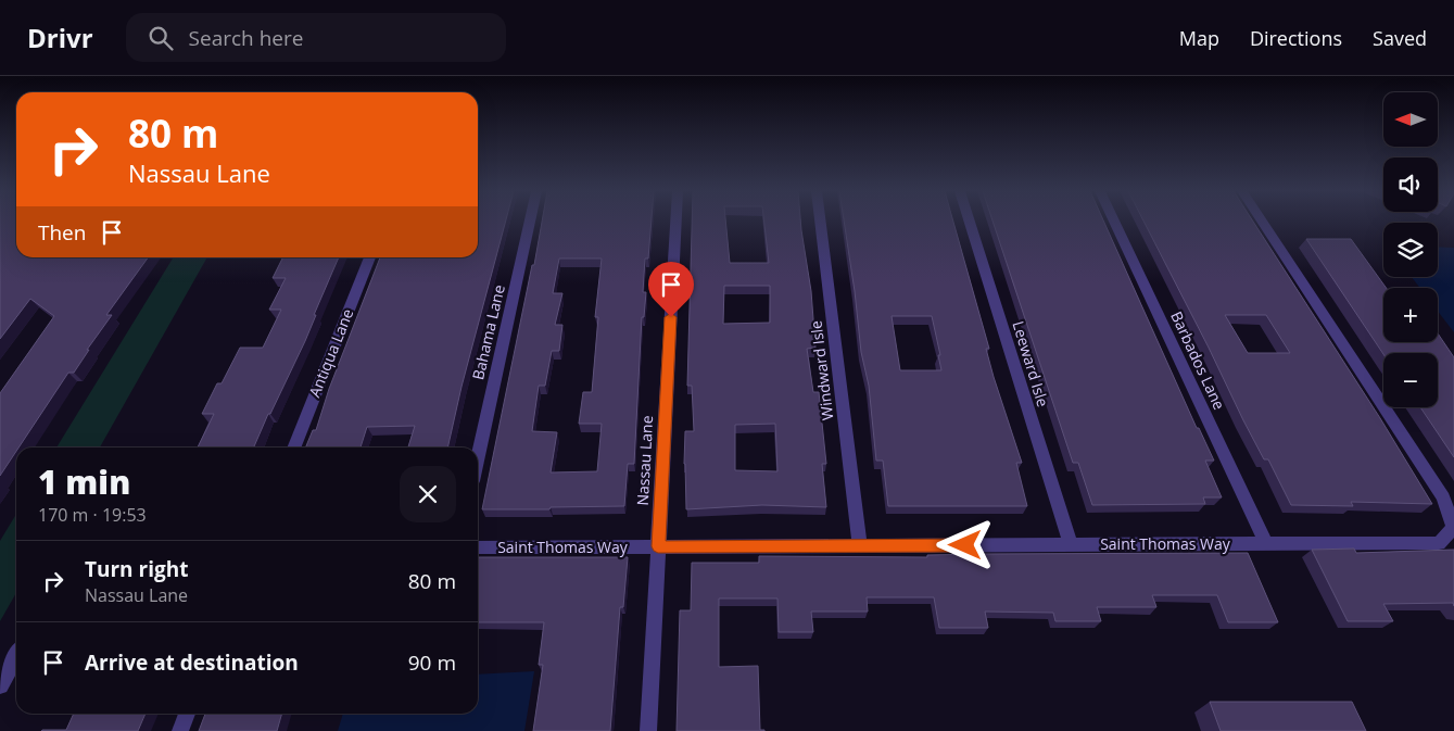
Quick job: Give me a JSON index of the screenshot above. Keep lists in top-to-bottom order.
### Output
{
  "streets": {
    "street": [
      "Bahama Lane",
      "Antiqua Lane",
      "Barbados Lane",
      "Leeward Isle",
      "Windward Isle",
      "Nassau Lane",
      "Saint Thomas Way"
    ]
  },
  "crossings": [
    ["Barbados Lane", "Saint Thomas Way"],
    ["Leeward Isle", "Saint Thomas Way"],
    ["Windward Isle", "Saint Thomas Way"],
    ["Nassau Lane", "Saint Thomas Way"]
  ],
  "north": "left",
  "page": {
    "header": "Drivr",
    "search": "Search here",
    "nav": ["Map", "Directions", "Saved"],
    "map_buttons": ["+", "−"],
    "turn": ["80 m", "Nassau Lane"],
    "then": "Then",
    "heading": ["1 min", "170 m · 19:53"],
    "list": [
      {
        "name": "Turn right",
        "note": "Nassau Lane",
        "value": "80 m"
      },
      {
        "name": "Arrive at destination",
        "value": "90 m"
      }
    ]
  }
}
